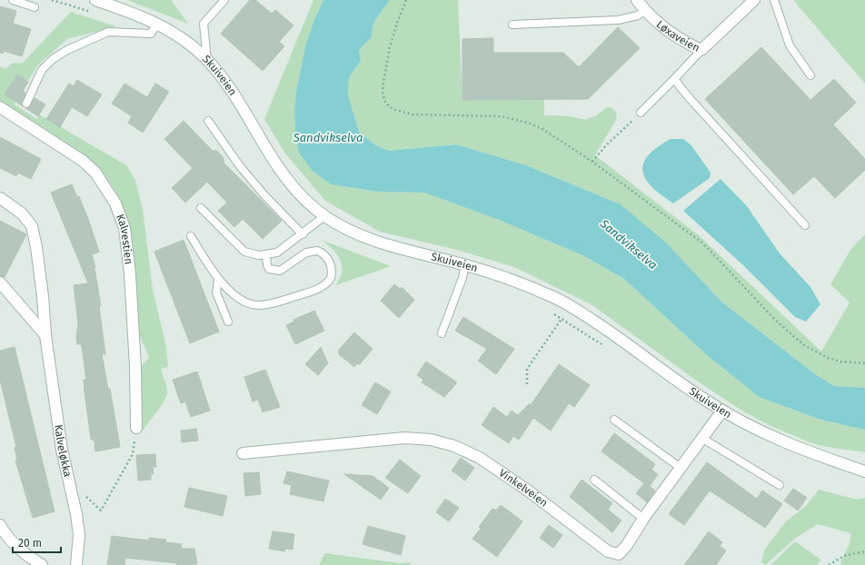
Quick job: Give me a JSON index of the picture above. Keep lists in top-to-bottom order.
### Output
{
  "streets": {
    "street": [
      "Løxaveien",
      "Skuiveien",
      "Kalvestien",
      "Kalveløkka",
      "Vinkelveien"
    ]
  },
  "crossings": [
    ["Skuiveien", "Vinkelveien"]
  ],
  "water": ["Sandvikselva"],
  "scale_bar": "20 m"
}
